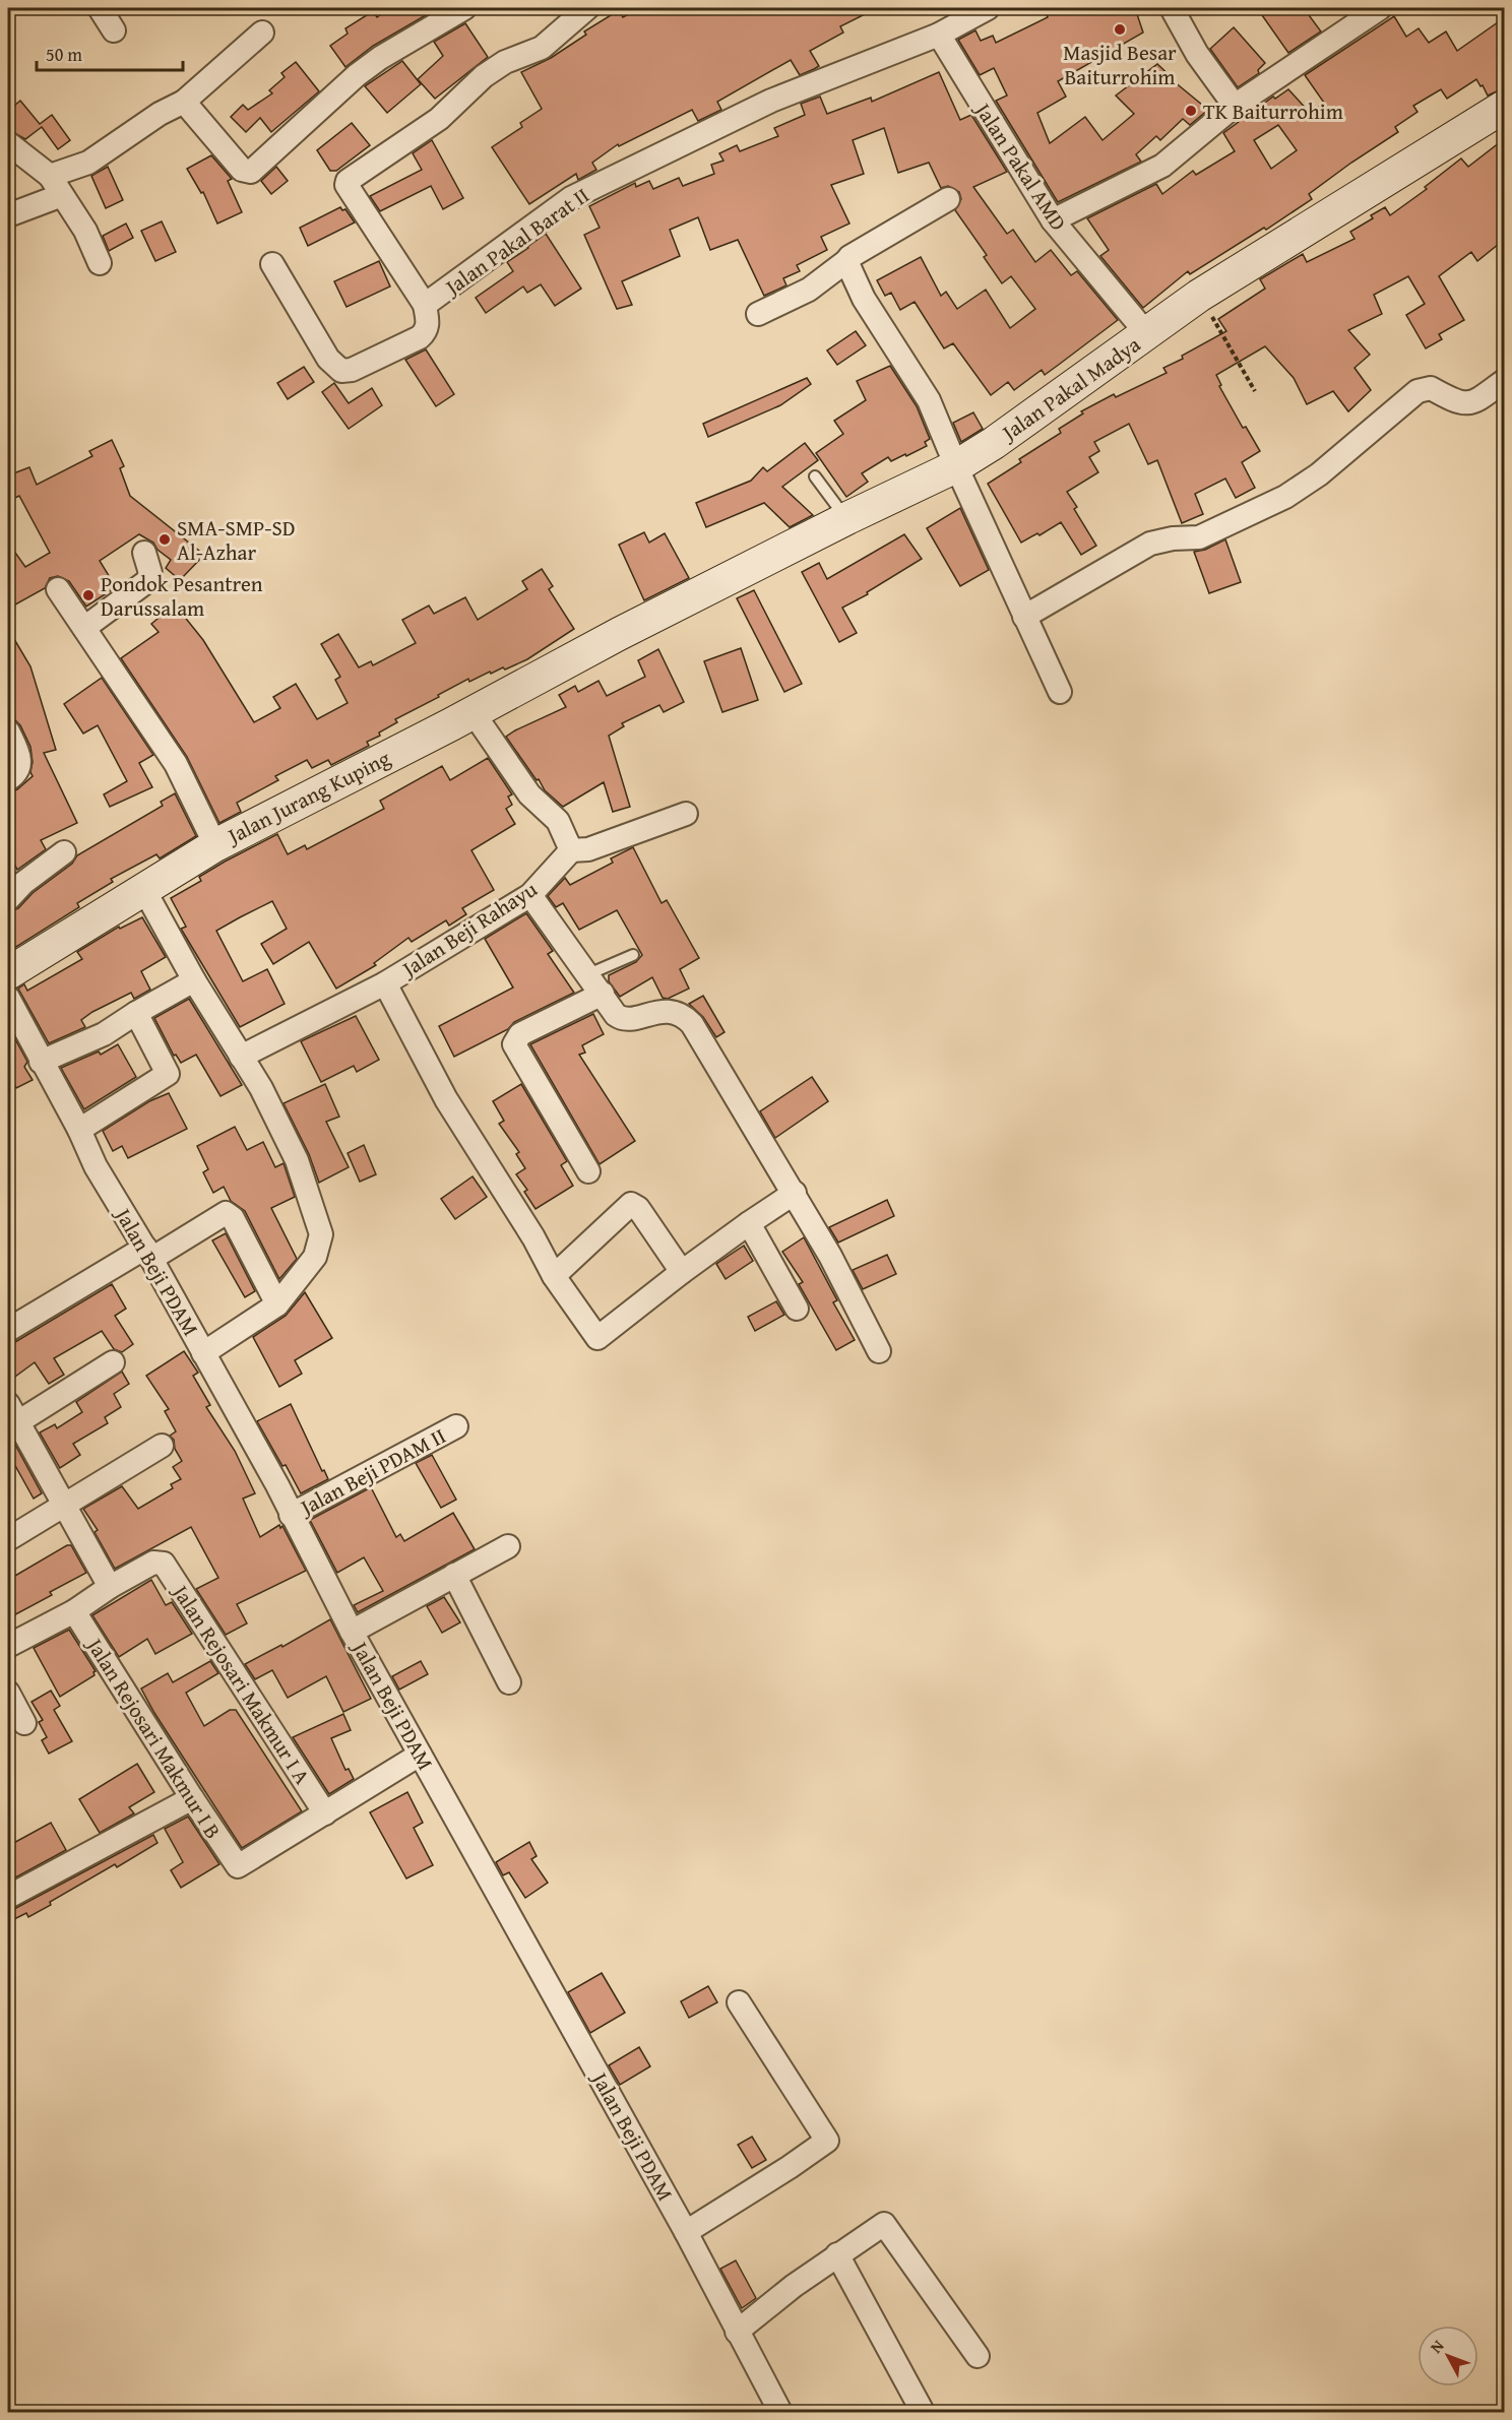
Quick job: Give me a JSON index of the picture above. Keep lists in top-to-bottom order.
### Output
{
  "streets": {
    "street": [
      "Jalan Pakal AMD",
      "Jalan Pakal Barat II",
      "Jalan Pakal Madya",
      "Jalan Jurang Kuping",
      "Jalan Beji Rahayu",
      "Jalan Beji PDAM",
      "Jalan Beji PDAM II",
      "Jalan Rejosari Makmur I A",
      "Jalan Rejosari Makmur I B"
    ]
  },
  "crossings": [
    ["Jalan Pakal AMD", "Jalan Pakal Barat II"],
    ["Jalan Pakal AMD", "Jalan Pakal Madya"],
    ["Jalan Pakal Madya", "Jalan Jurang Kuping"],
    ["Jalan Beji PDAM", "Jalan Beji PDAM II"],
    ["Jalan Rejosari Makmur I A", "Jalan Rejosari Makmur I B"]
  ],
  "places": [
    "Masjid Besar Baiturrohim",
    "TK Baiturrohim",
    "SMA-SMP-SD Al-Azhar",
    "Pondok Pesantren Darussalam"
  ],
  "scale_bar": "50 m",
  "north": "top left"
}
